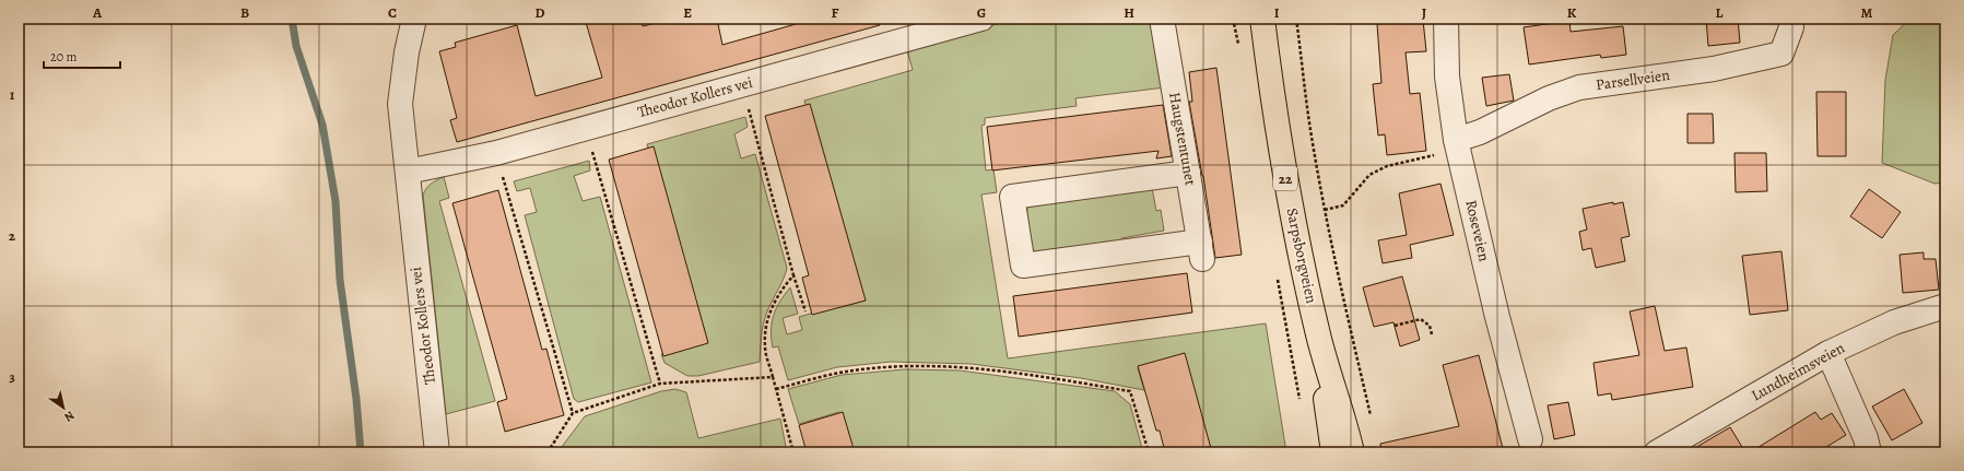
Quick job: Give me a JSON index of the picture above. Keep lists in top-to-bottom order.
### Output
{
  "streets": {
    "highway": ["22", "Sarpsborgveien"],
    "street": [
      "Parsellveien",
      "Theodor Kollers vei",
      "Haugstentunet",
      "Roseveien",
      "Lundheimsveien"
    ]
  },
  "crossings": [
    ["Parsellveien", "Roseveien"]
  ],
  "scale_bar": "20 m",
  "north": "bottom right",
  "grid": {
    "columns": [
      "A",
      "B",
      "C",
      "D",
      "E",
      "F",
      "G",
      "H",
      "I",
      "J",
      "K",
      "L",
      "M"
    ],
    "rows": ["1", "2", "3"]
  }
}
